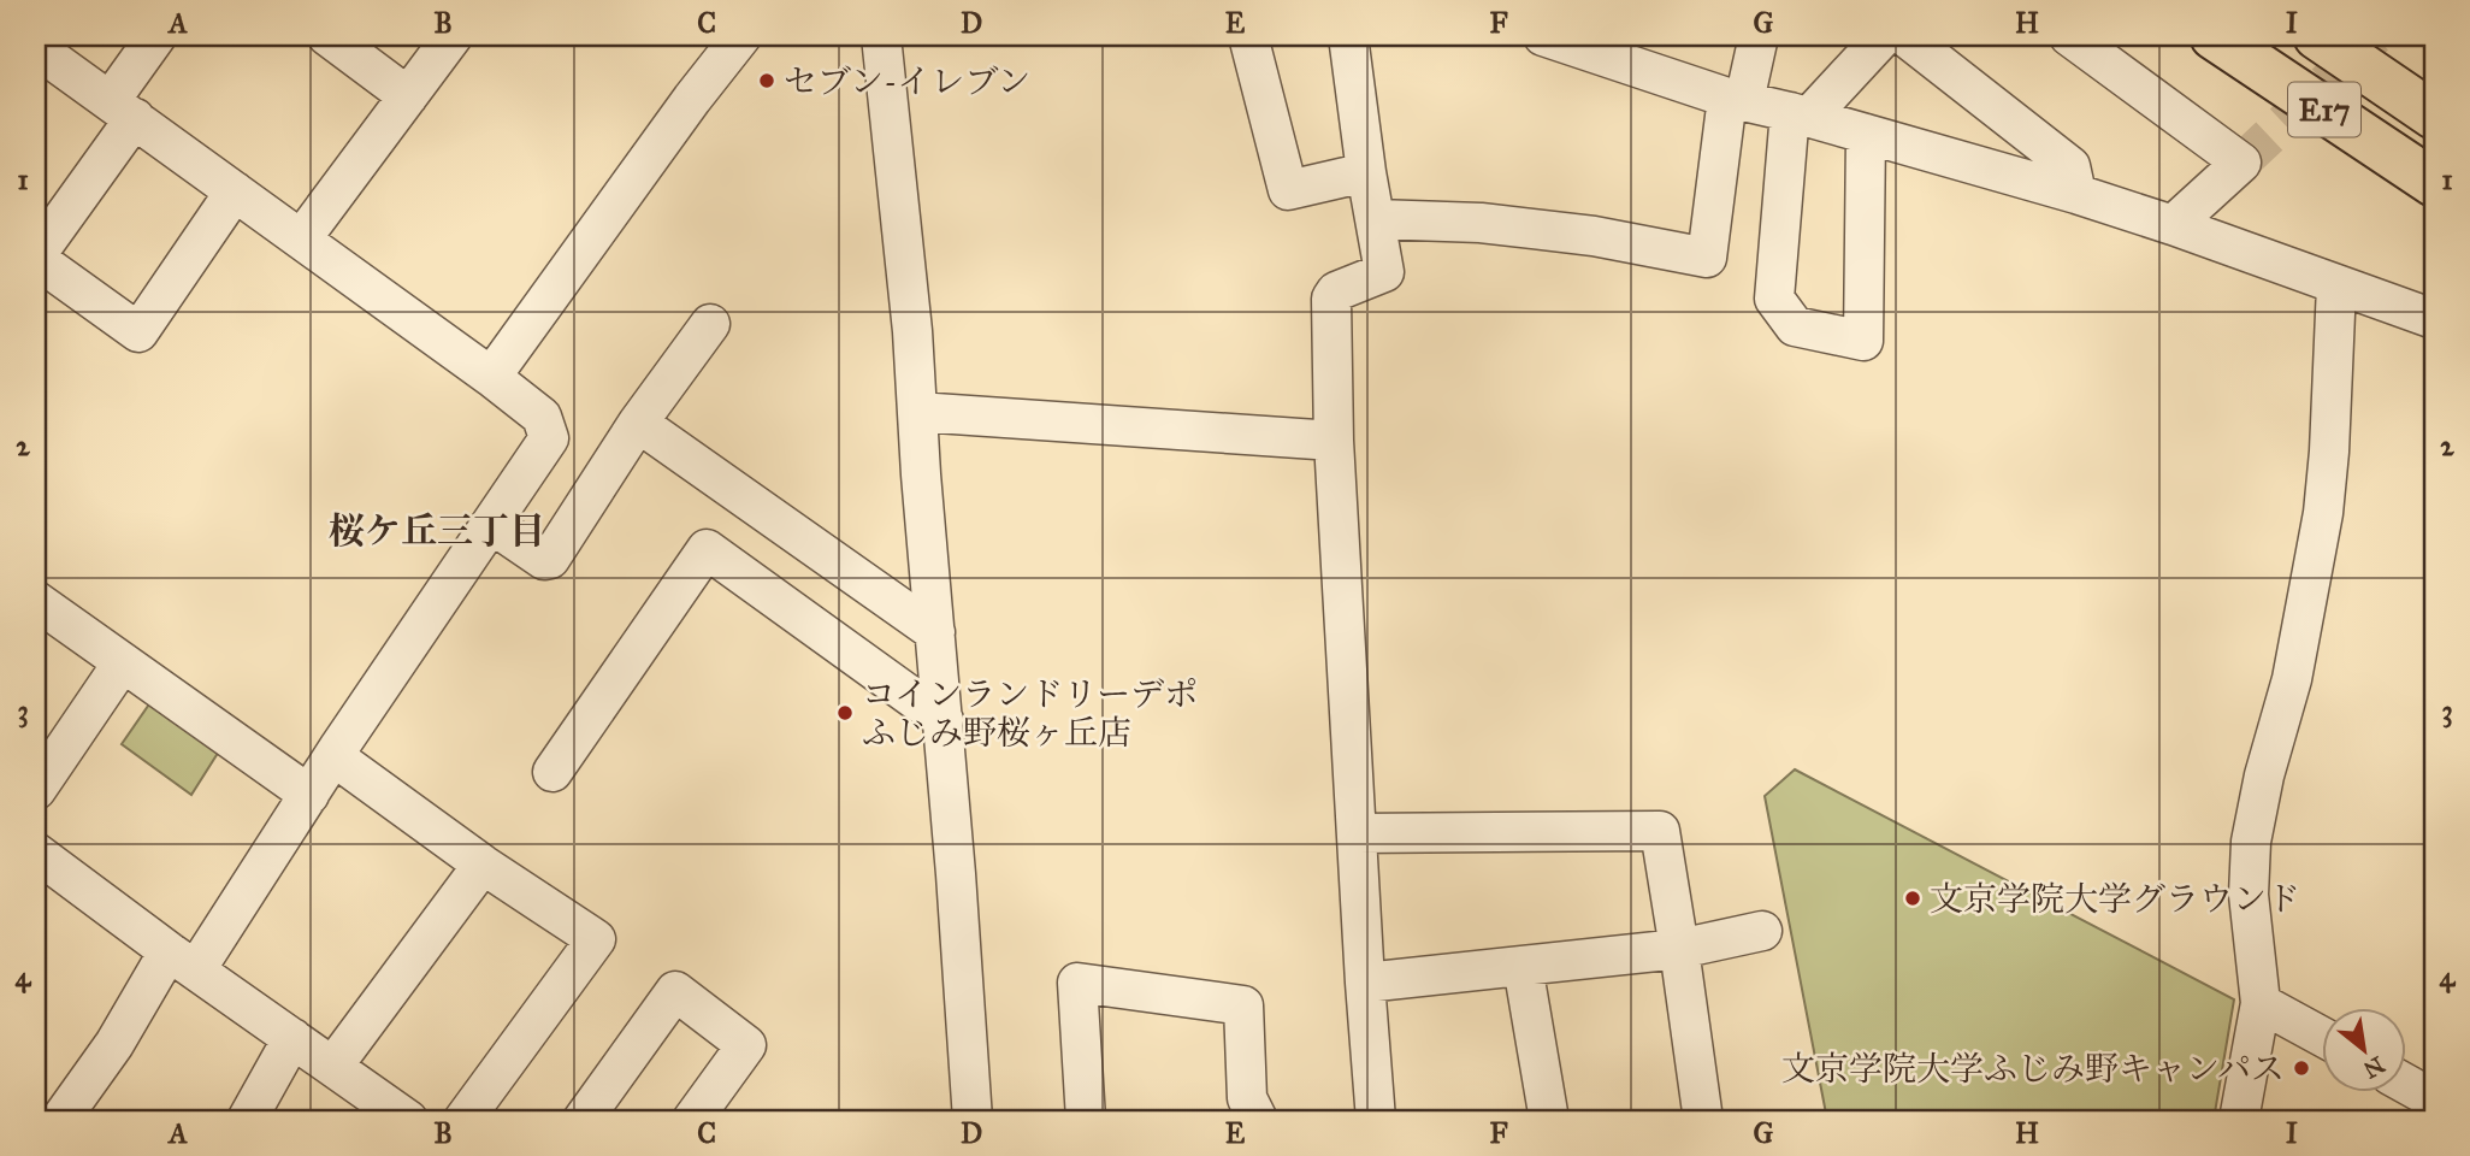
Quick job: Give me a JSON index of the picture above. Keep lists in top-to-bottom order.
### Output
{
  "streets": {
    "highway": ["E17"]
  },
  "districts": ["桜ケ丘三丁目"],
  "places": [
    "セブン-イレブン",
    "コインランドリーデポ ふじみ野桜ヶ丘店",
    "文京学院大学グラウンド",
    "文京学院大学ふじみ野キャンパス"
  ],
  "north": "bottom right",
  "grid": {
    "columns": [
      "A",
      "B",
      "C",
      "D",
      "E",
      "F",
      "G",
      "H",
      "I"
    ],
    "rows": [
      "1",
      "2",
      "3",
      "4"
    ]
  }
}
